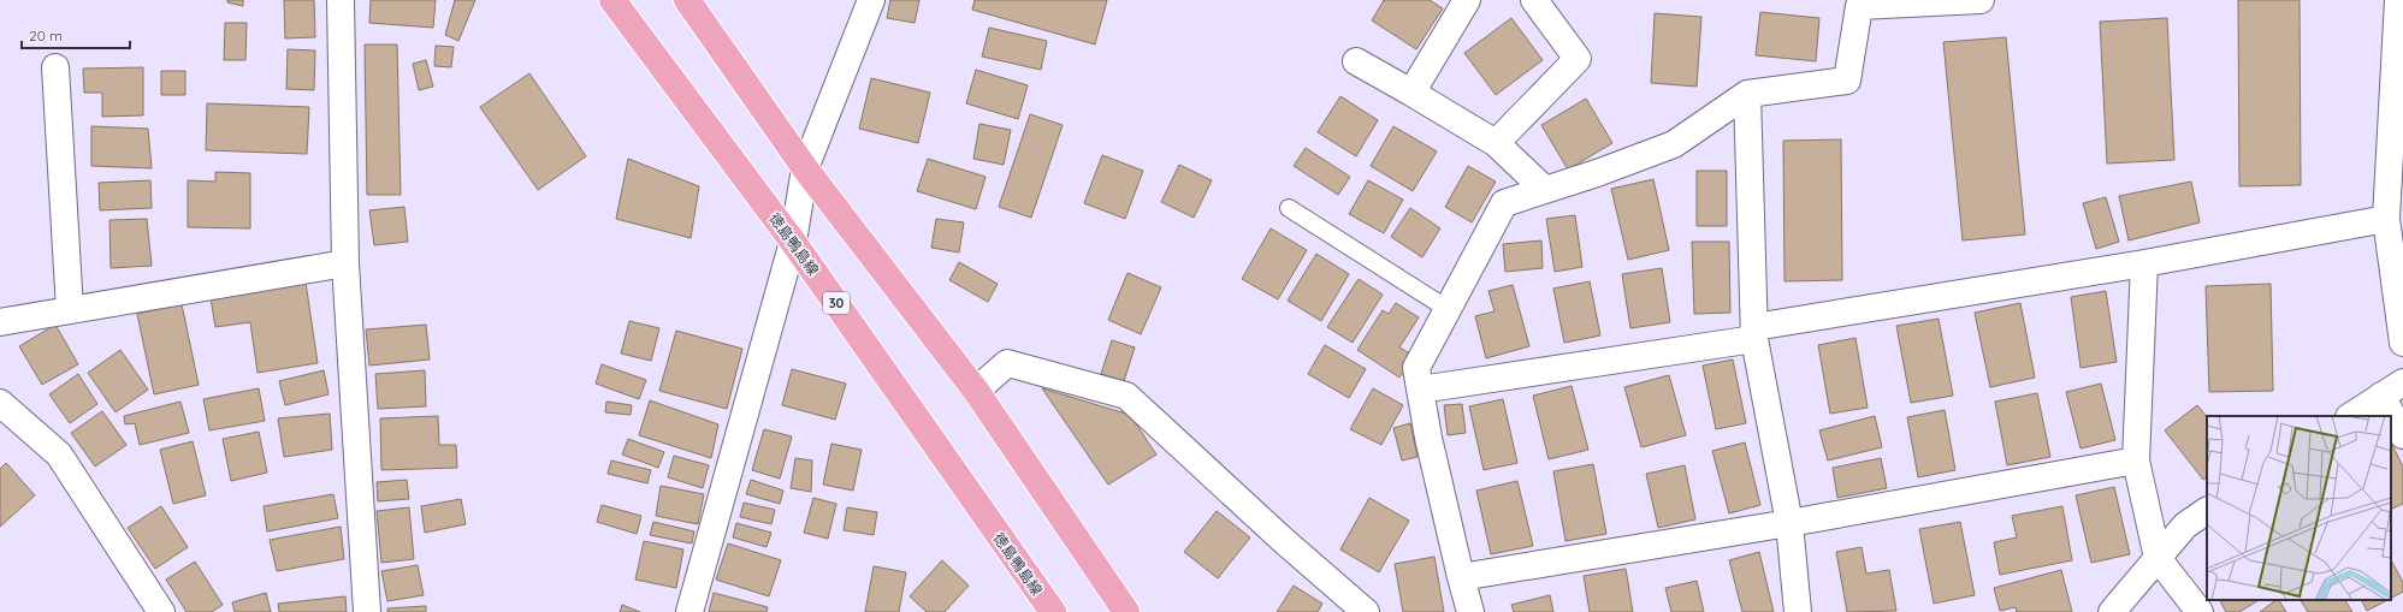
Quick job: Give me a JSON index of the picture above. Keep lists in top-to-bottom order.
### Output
{
  "streets": {
    "main road": ["徳島鴨島線", "30"]
  },
  "scale_bar": "20 m"
}
